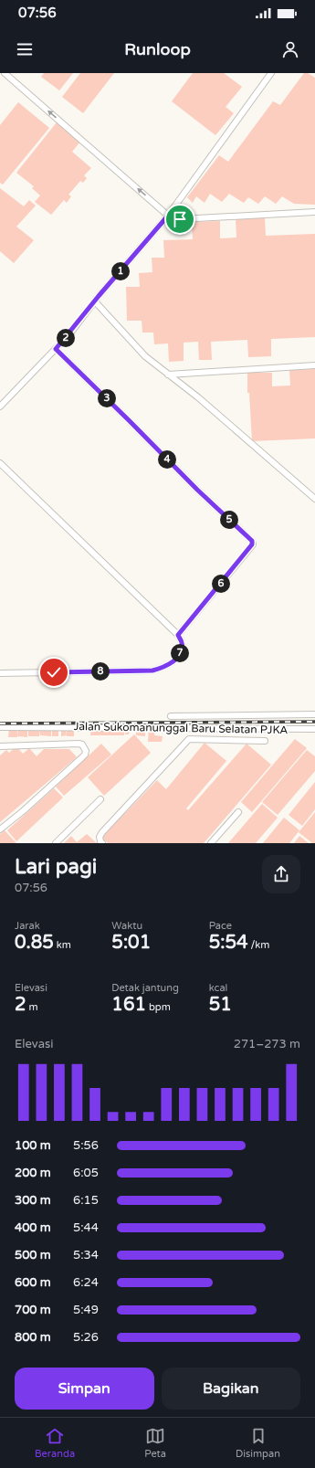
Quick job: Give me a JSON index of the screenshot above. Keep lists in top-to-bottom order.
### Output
{
  "streets": {
    "street": ["Jalan Sukomanunggal Baru Selatan PJKA"]
  },
  "page": {
    "status": "07:56",
    "header": "Runloop",
    "pins": [
      "1",
      "2",
      "3",
      "4",
      "5",
      "6",
      "7",
      "8"
    ],
    "heading": ["Lari pagi", "07:56"],
    "stats": [
      ["Jarak", "0.85 km"],
      ["Waktu", "5:01"],
      ["Pace", "5:54 /km"],
      ["Elevasi", "2 m"],
      ["Detak jantung", "161 bpm"],
      ["kcal", "51"]
    ],
    "chart": ["Elevasi", "271–273 m"],
    "list": [
      {
        "name": "100 m",
        "note": "5:56"
      },
      {
        "name": "200 m",
        "note": "6:05"
      },
      {
        "name": "300 m",
        "note": "6:15"
      },
      {
        "name": "400 m",
        "note": "5:44"
      },
      {
        "name": "500 m",
        "note": "5:34"
      },
      {
        "name": "600 m",
        "note": "6:24"
      },
      {
        "name": "700 m",
        "note": "5:49"
      },
      {
        "name": "800 m",
        "note": "5:26"
      }
    ],
    "buttons": ["Simpan", "Bagikan"],
    "tabs": ["Beranda", "Peta", "Disimpan"]
  }
}
